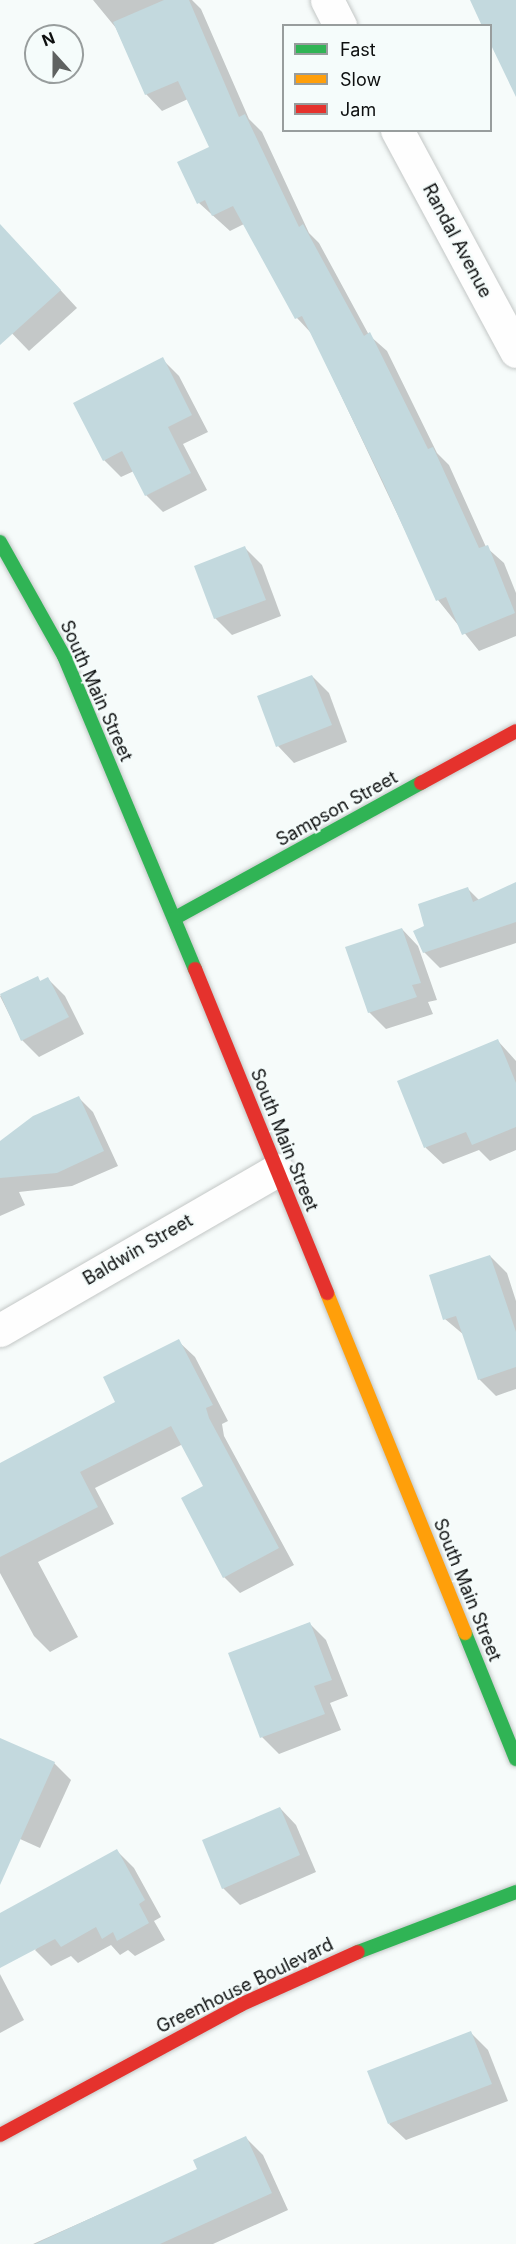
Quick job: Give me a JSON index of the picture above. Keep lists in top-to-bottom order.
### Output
{
  "streets": {
    "street": [
      "Randal Avenue",
      "South Main Street",
      "Sampson Street",
      "Baldwin Street",
      "Greenhouse Boulevard"
    ]
  },
  "crossings": [
    ["South Main Street", "Sampson Street"],
    ["South Main Street", "Baldwin Street"]
  ],
  "legend": ["Fast", "Slow", "Jam"],
  "north": "top"
}
